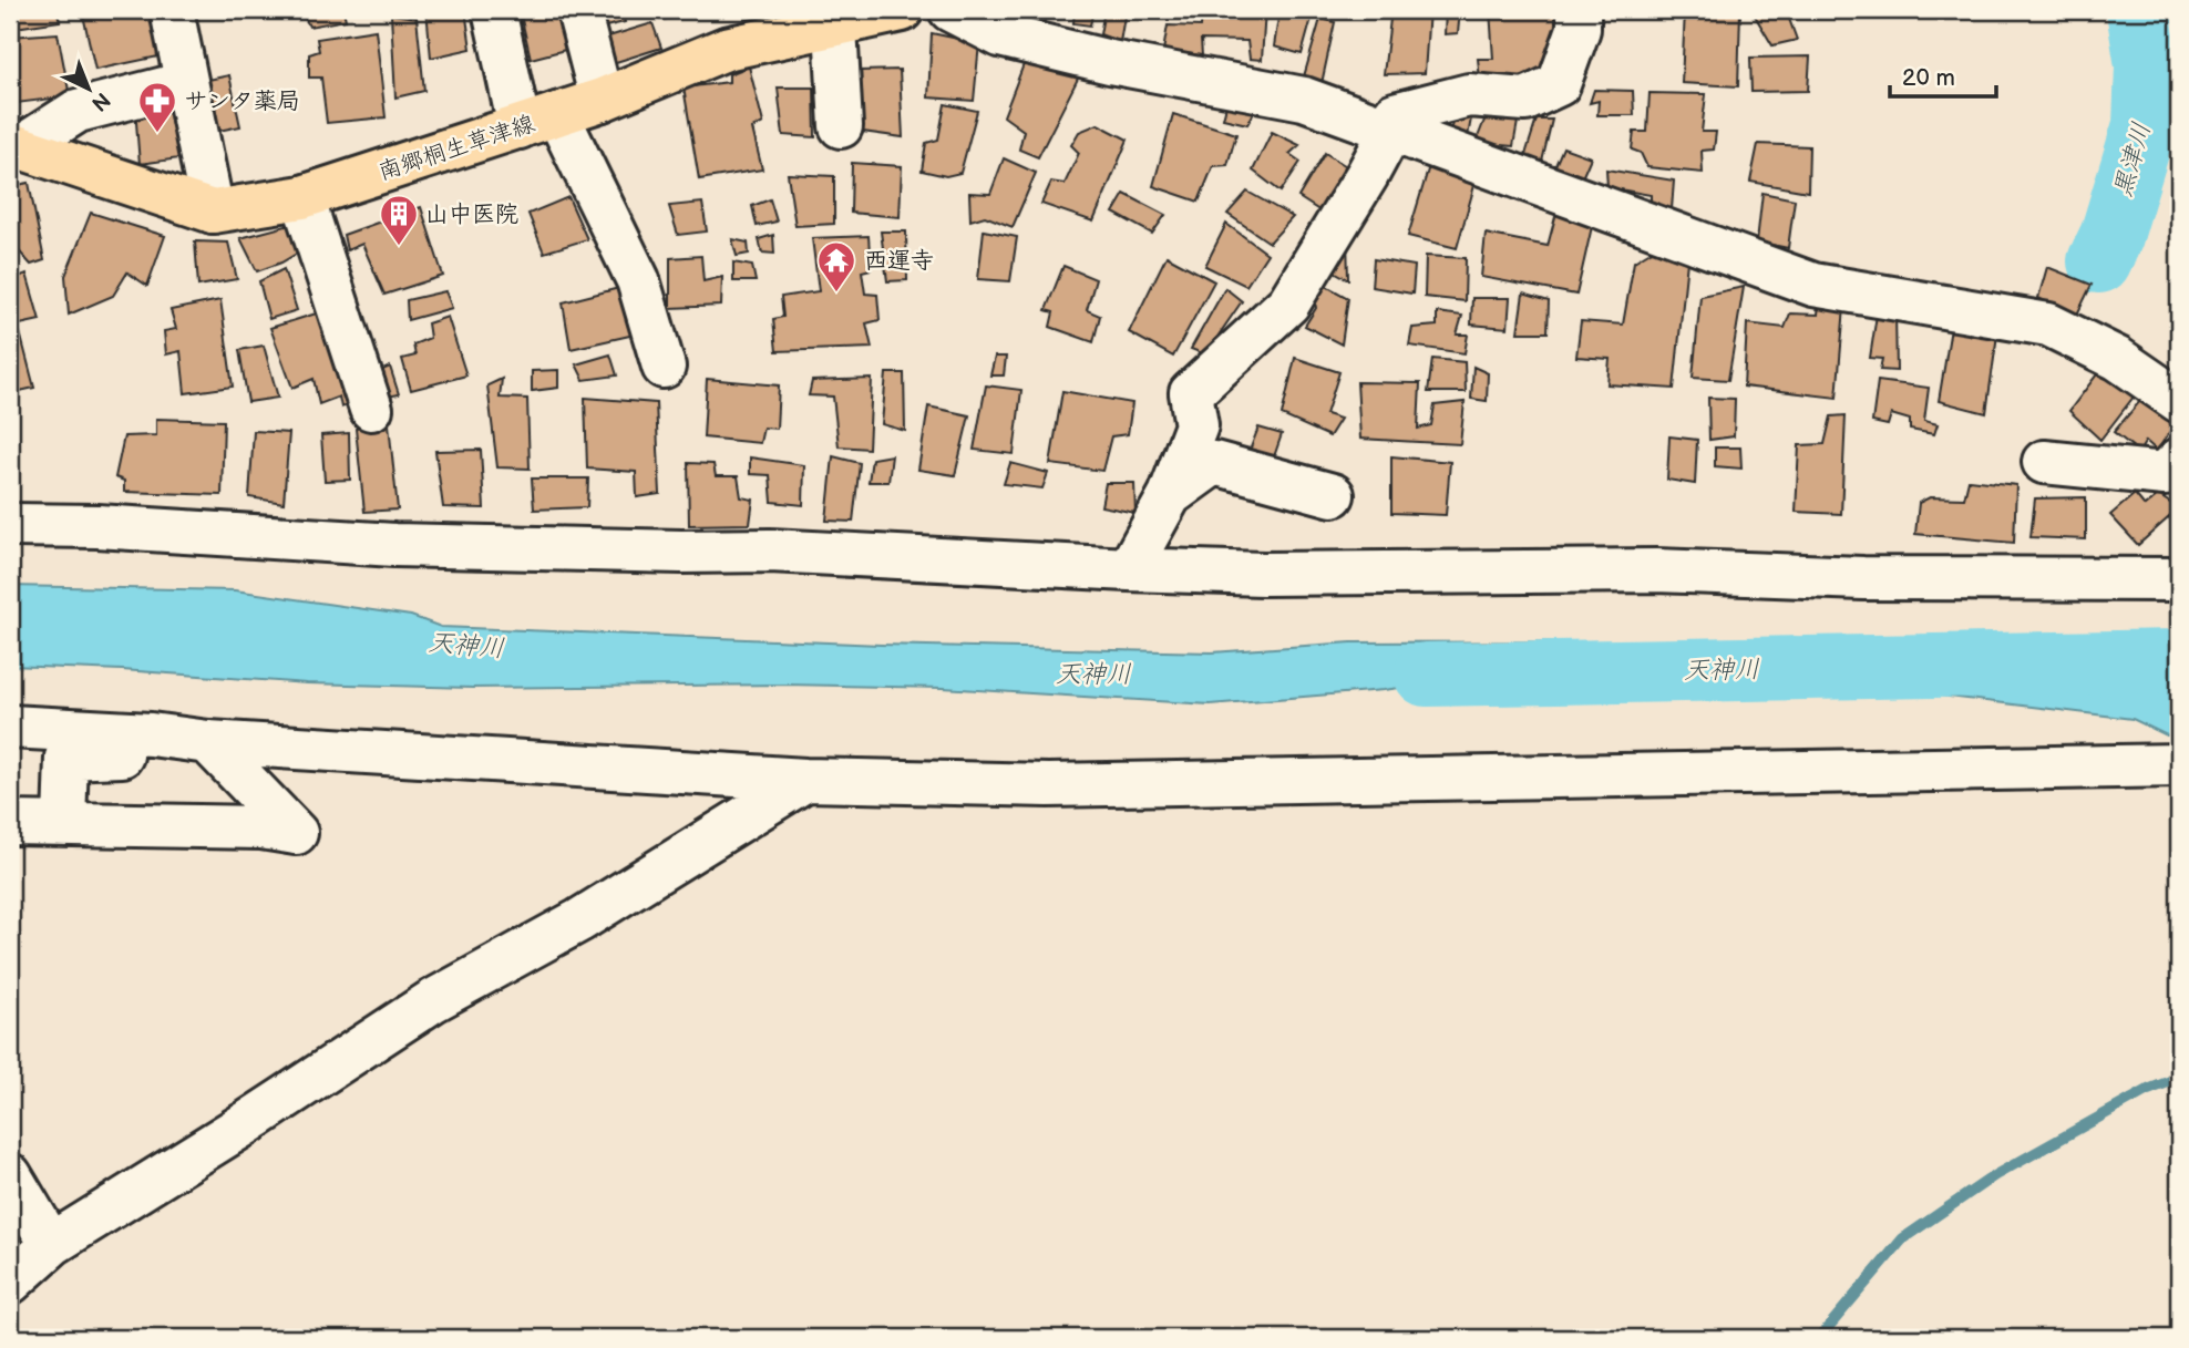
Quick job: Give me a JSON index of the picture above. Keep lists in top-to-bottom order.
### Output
{
  "streets": {
    "main road": ["南郷桐生草津線"]
  },
  "water": ["黒津川", "天神川"],
  "places": {
    "pharmacy": ["サンタ薬局"],
    "building": ["山中医院"],
    "temple": ["西運寺"]
  },
  "scale_bar": "20 m",
  "north": "bottom right"
}
